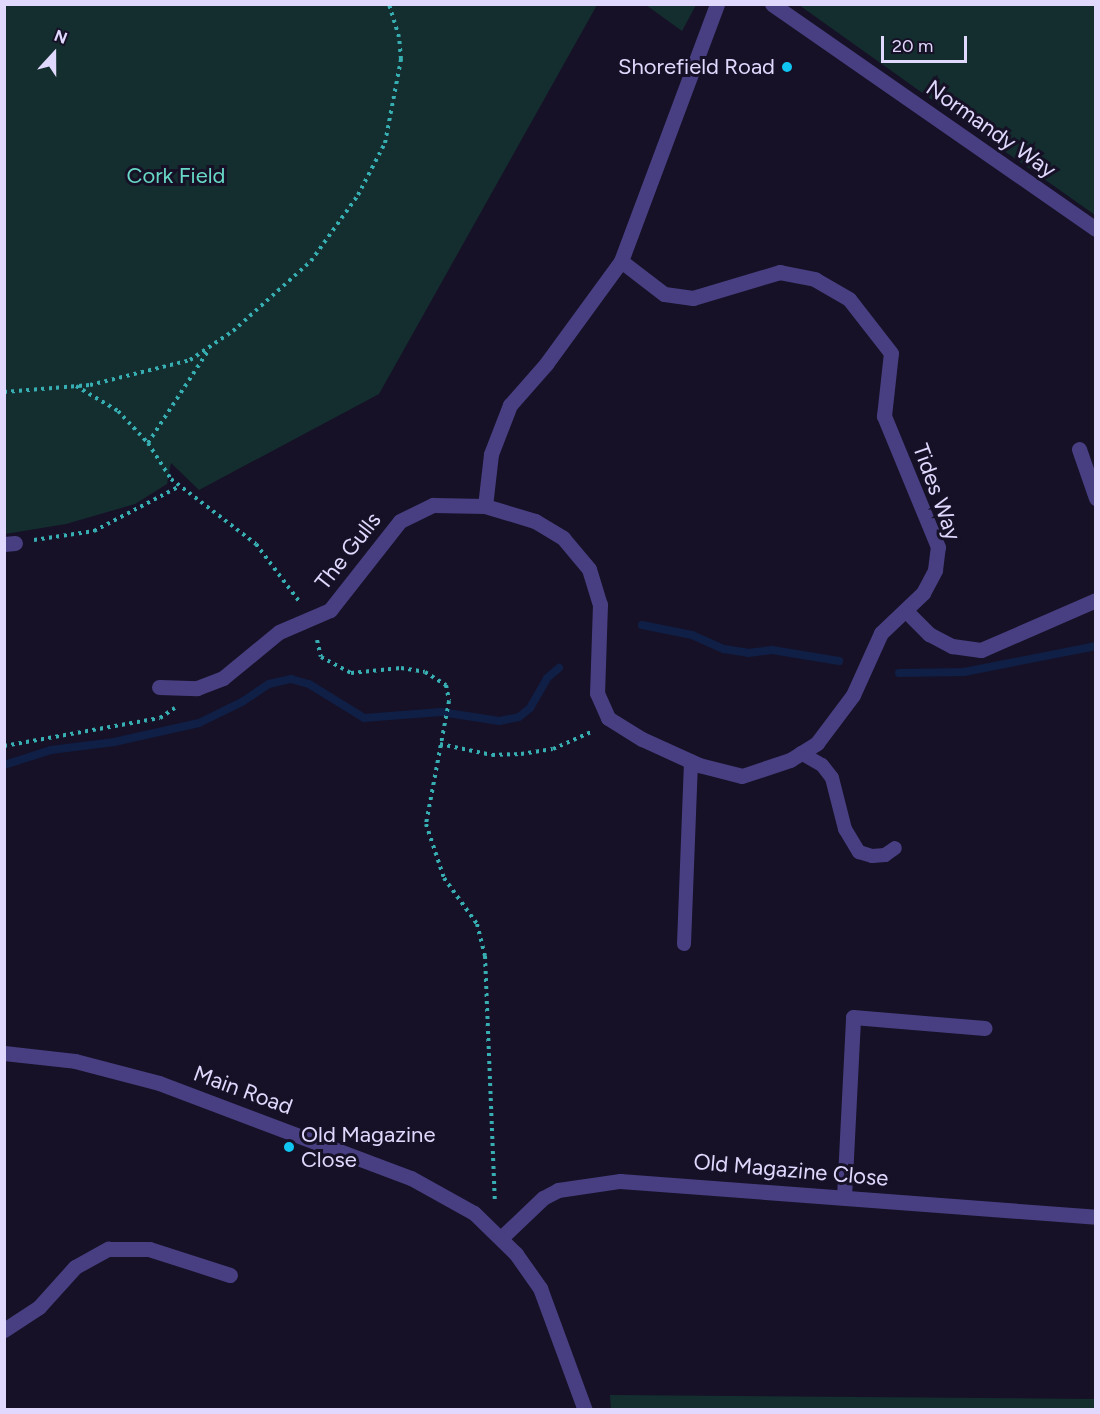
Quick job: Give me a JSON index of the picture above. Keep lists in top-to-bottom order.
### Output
{
  "streets": {
    "street": [
      "Normandy Way",
      "Tides Way",
      "The Gulls",
      "Main Road",
      "Old Magazine Close"
    ]
  },
  "crossings": [
    ["Main Road", "Old Magazine Close"]
  ],
  "parks": ["Cork Field"],
  "places": ["Shorefield Road", "Old Magazine Close"],
  "scale_bar": "20 m",
  "north": "top"
}
